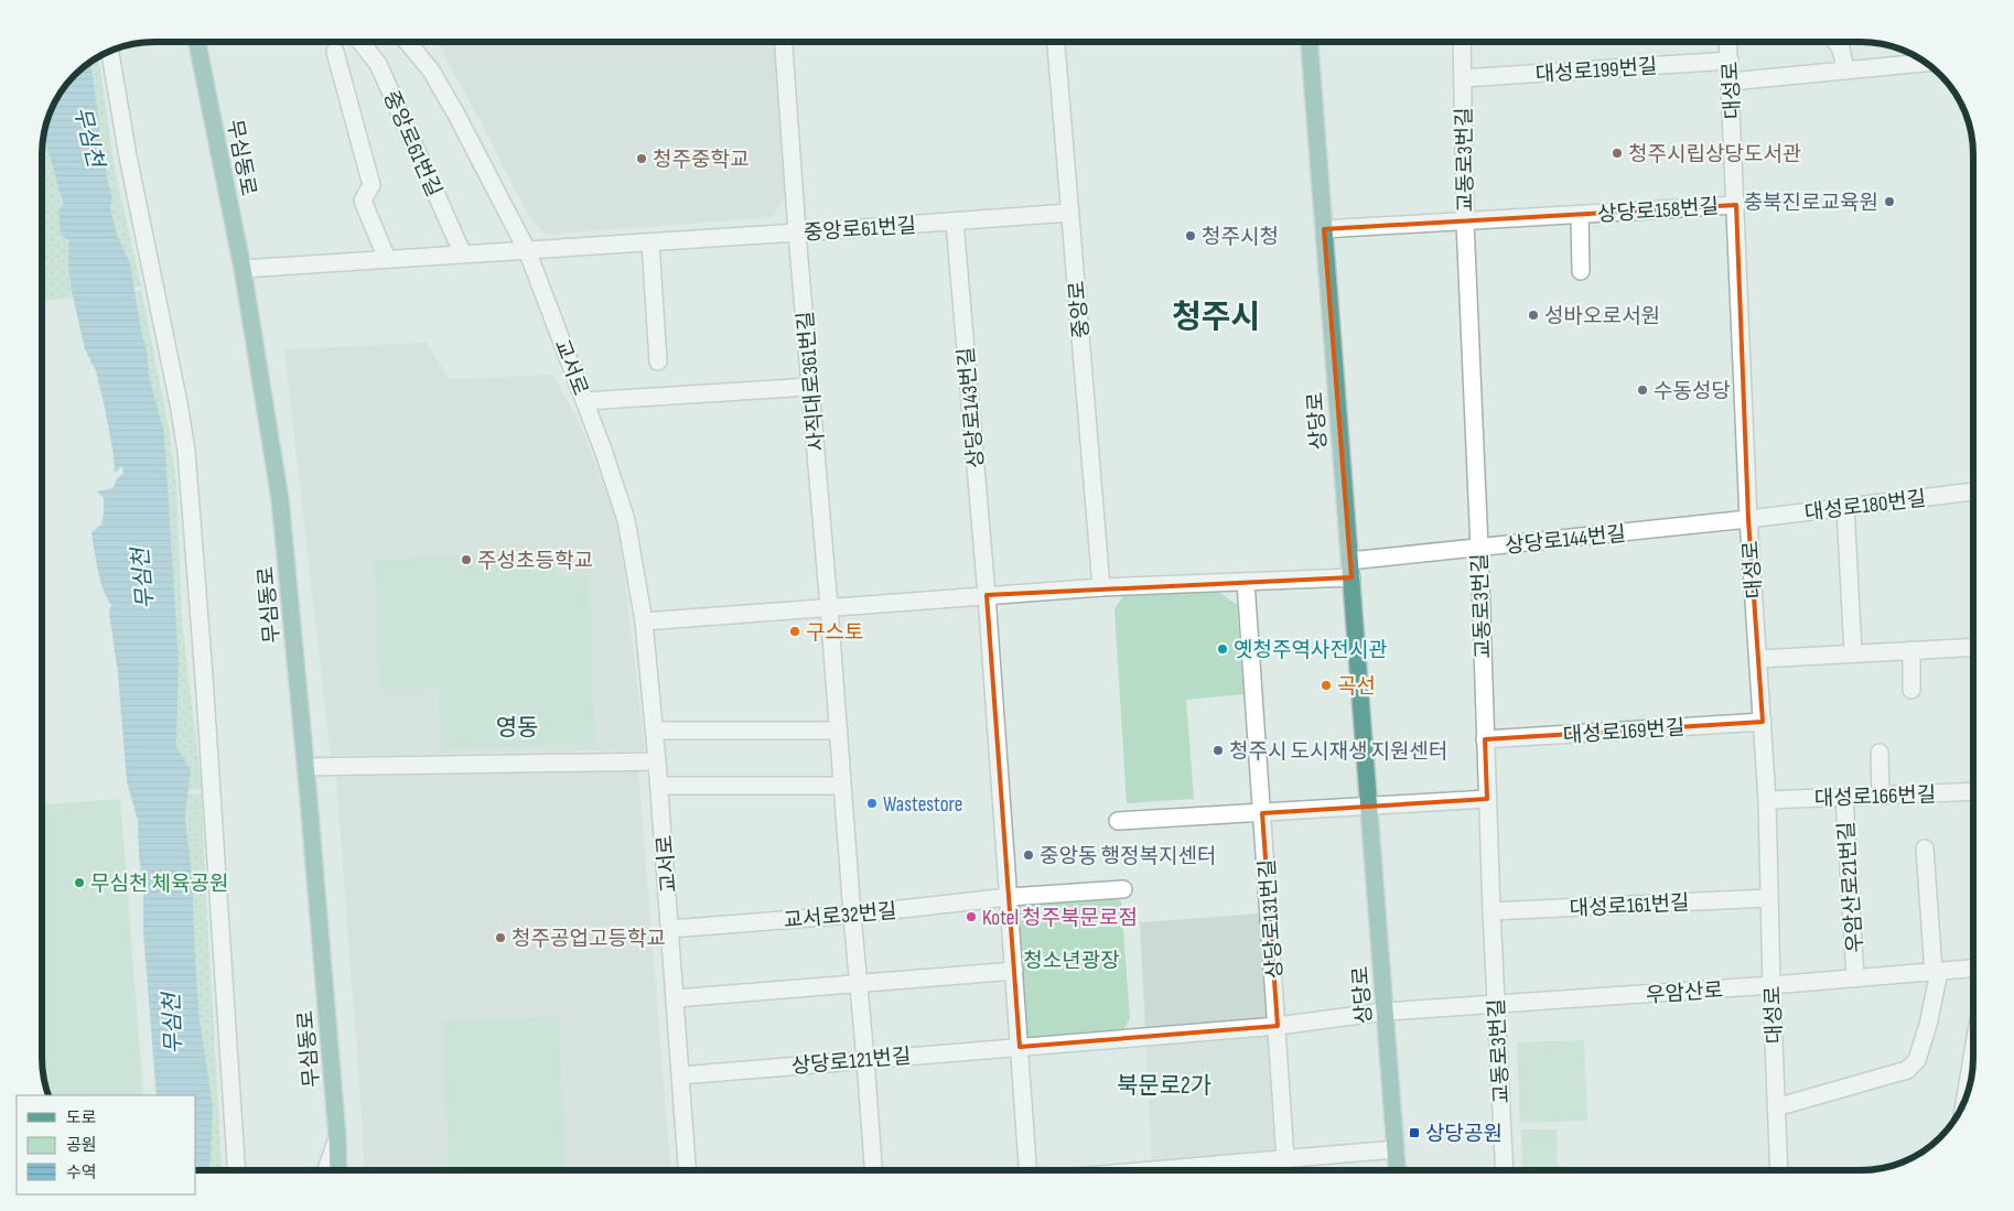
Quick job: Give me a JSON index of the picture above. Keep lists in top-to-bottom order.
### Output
{
  "streets": {
    "main road": ["무심동로", "상당로"],
    "street": [
      "대성로199번길",
      "대성로",
      "중앙로61번길",
      "교동로3번길",
      "상당로158번길",
      "중앙로",
      "교서로",
      "사직대로361번길",
      "상당로143번길",
      "대성로180번길",
      "상당로144번길",
      "대성로169번길",
      "대성로166번길",
      "우암산로21번길",
      "대성로161번길",
      "교서로32번길",
      "상당로131번길",
      "우암산로",
      "상당로121번길"
    ]
  },
  "crossings": [
    ["대성로199번길", "대성로"],
    ["대성로199번길", "교동로3번길"],
    ["대성로", "상당로158번길"],
    ["대성로", "대성로180번길"],
    ["대성로", "상당로144번길"],
    ["대성로", "대성로169번길"],
    ["대성로", "대성로166번길"],
    ["대성로", "대성로161번길"],
    ["대성로", "우암산로"],
    ["중앙로61번길", "무심동로"],
    ["중앙로61번길", "중앙로"],
    ["중앙로61번길", "교서로"],
    ["중앙로61번길", "사직대로361번길"],
    ["중앙로61번길", "상당로143번길"],
    ["교동로3번길", "상당로158번길"],
    ["교동로3번길", "상당로144번길"],
    ["교동로3번길", "대성로169번길"],
    ["교동로3번길", "대성로161번길"],
    ["교동로3번길", "우암산로"],
    ["상당로158번길", "상당로"],
    ["교서로", "교서로32번길"],
    ["교서로", "상당로121번길"],
    ["사직대로361번길", "교서로32번길"],
    ["사직대로361번길", "상당로121번길"],
    ["상당로143번길", "교서로32번길"],
    ["상당로", "상당로144번길"],
    ["상당로", "우암산로"],
    ["상당로", "상당로121번길"],
    ["대성로180번길", "상당로144번길"],
    ["대성로166번길", "우암산로21번길"],
    ["우암산로21번길", "우암산로"],
    ["상당로131번길", "상당로121번길"],
    ["우암산로", "상당로121번길"]
  ],
  "districts": ["청주시", "영동", "북문로2가"],
  "water": ["무심천"],
  "parks": ["청소년광장"],
  "places": {
    "other": [
      "청주시립상당도서관",
      "청주중학교",
      "충북진로교육원",
      "청주시청",
      "성바오로서원",
      "수동성당",
      "주성초등학교",
      "구스토",
      "옛청주역사전시관",
      "곡선",
      "청주시 도시재생 지원센터",
      "Wastestore",
      "중앙동 행정복지센터",
      "무심천 체육공원",
      "Kotel 청주북문로점",
      "청주공업고등학교"
    ],
    "transit": ["상당공원"]
  },
  "legend": ["도로", "공원", "수역"]
}
